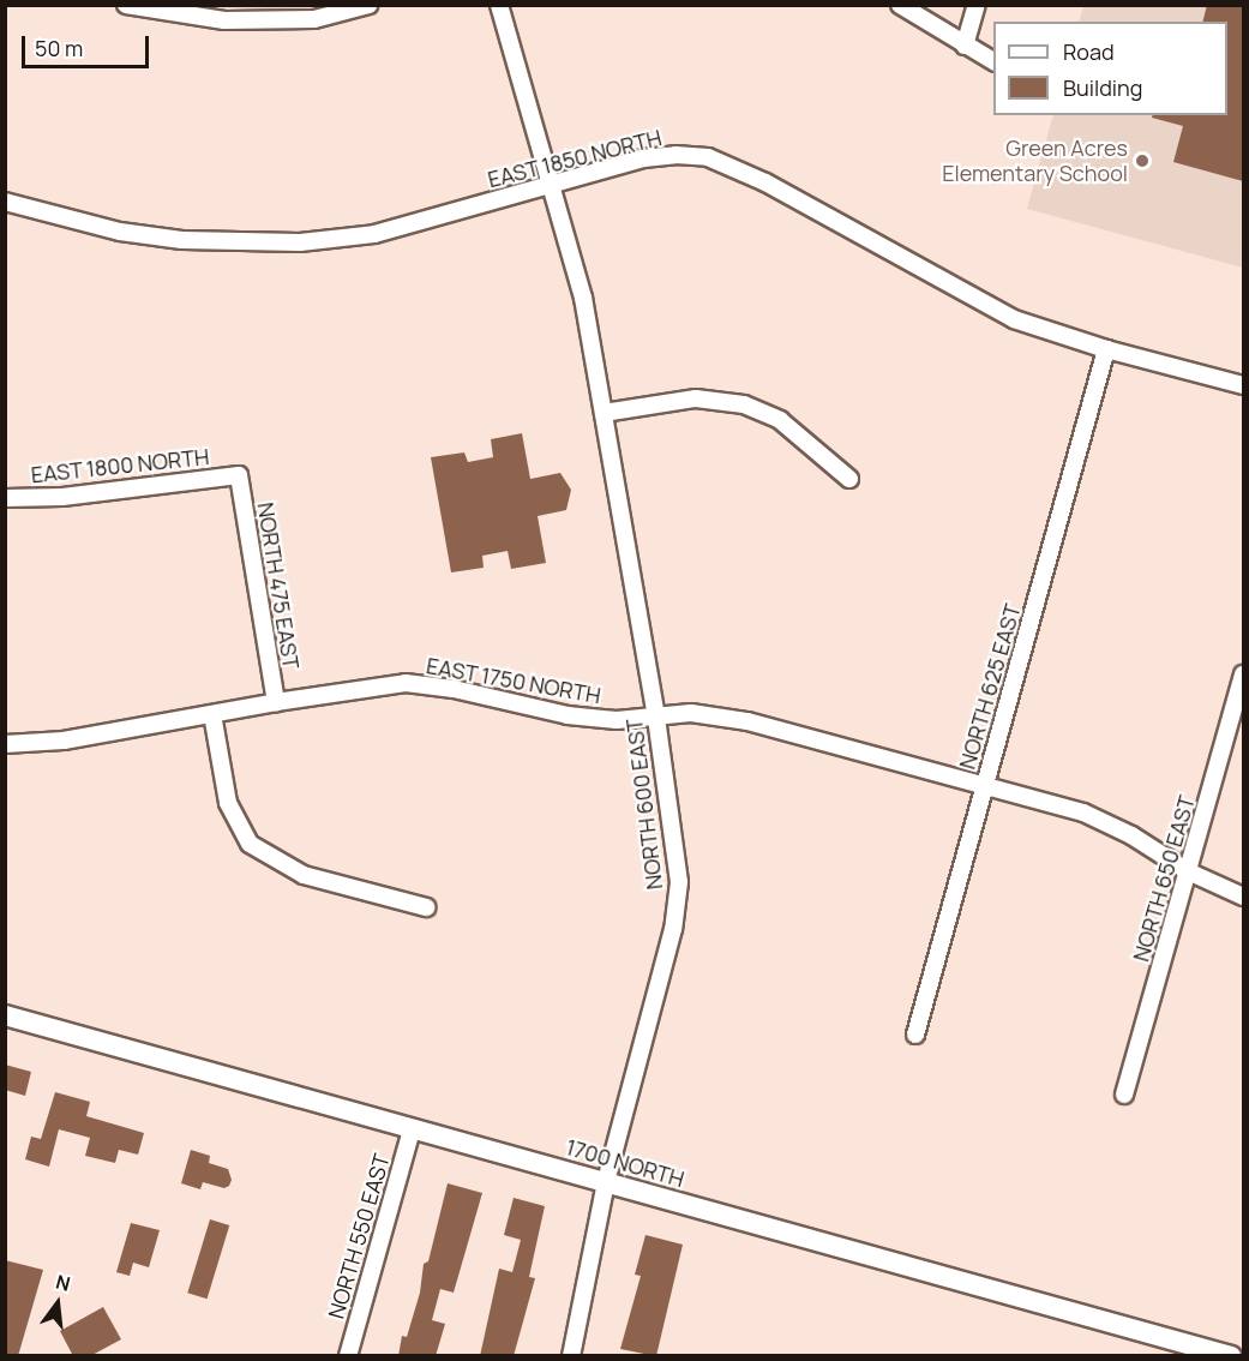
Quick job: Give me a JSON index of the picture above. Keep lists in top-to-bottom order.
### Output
{
  "streets": {
    "street": [
      "EAST 1850 NORTH",
      "EAST 1800 NORTH",
      "NORTH 475 EAST",
      "EAST 1750 NORTH",
      "NORTH 625 EAST",
      "NORTH 600 EAST",
      "NORTH 650 EAST",
      "1700 NORTH",
      "NORTH 550 EAST"
    ]
  },
  "crossings": [
    ["EAST 1850 NORTH", "NORTH 625 EAST"],
    ["EAST 1850 NORTH", "NORTH 600 EAST"],
    ["EAST 1800 NORTH", "NORTH 475 EAST"],
    ["NORTH 475 EAST", "EAST 1750 NORTH"],
    ["EAST 1750 NORTH", "NORTH 625 EAST"],
    ["EAST 1750 NORTH", "NORTH 600 EAST"],
    ["EAST 1750 NORTH", "NORTH 650 EAST"],
    ["NORTH 600 EAST", "1700 NORTH"],
    ["1700 NORTH", "NORTH 550 EAST"]
  ],
  "places": ["Green Acres Elementary School"],
  "legend": ["Road", "Building"],
  "scale_bar": "50 m",
  "north": "top"
}
